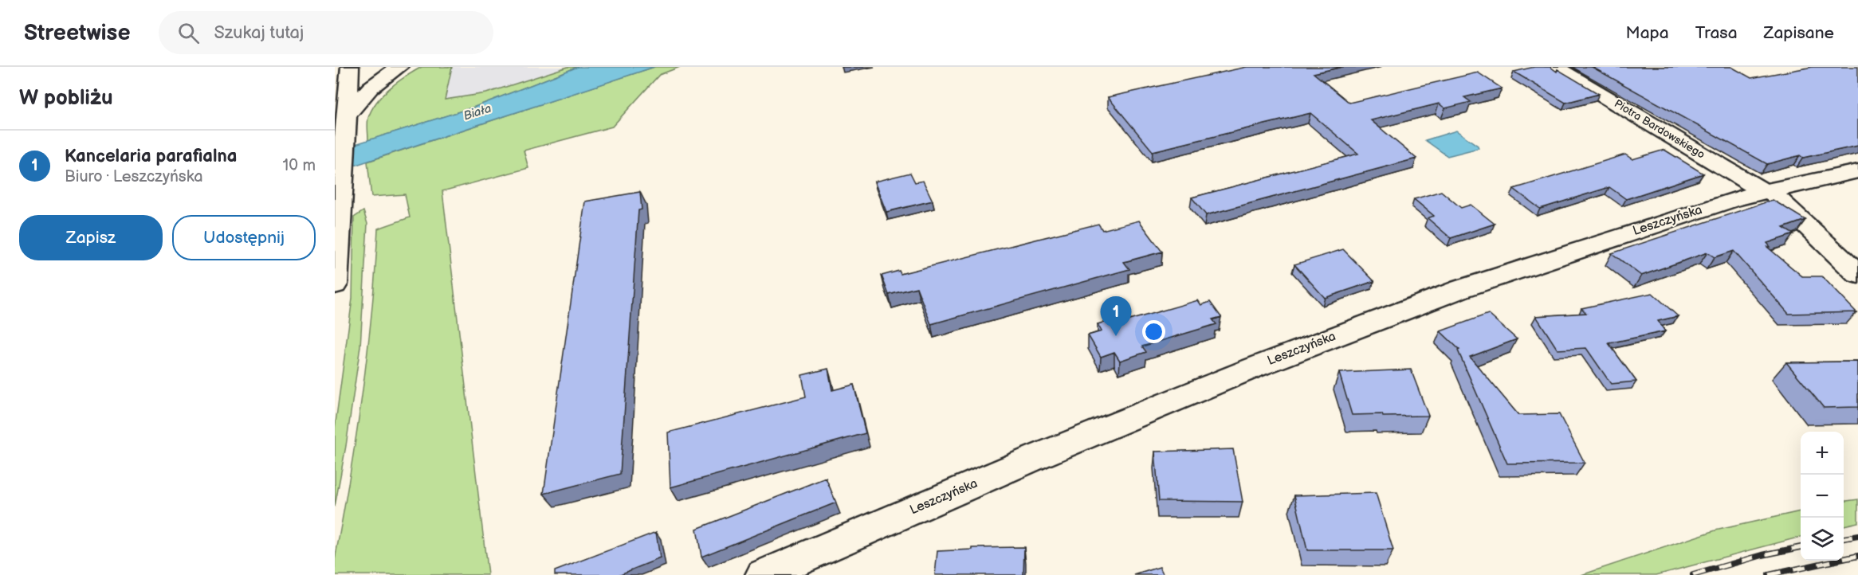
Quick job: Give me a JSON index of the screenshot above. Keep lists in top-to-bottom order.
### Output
{
  "streets": {
    "street": ["Piotra Bardowskiego", "Leszczyńska"]
  },
  "crossings": [
    ["Piotra Bardowskiego", "Leszczyńska"]
  ],
  "water": ["Biała"],
  "page": {
    "header": "Streetwise",
    "search": "Szukaj tutaj",
    "nav": ["Mapa", "Trasa", "Zapisane"],
    "heading": "W pobliżu",
    "list": [
      {
        "mark": "1",
        "name": "Kancelaria parafialna",
        "note": "Biuro · Leszczyńska",
        "value": "10 m"
      }
    ],
    "buttons": ["Zapisz", "Udostępnij"],
    "pins": "1",
    "map_buttons": ["+", "−"]
  }
}
